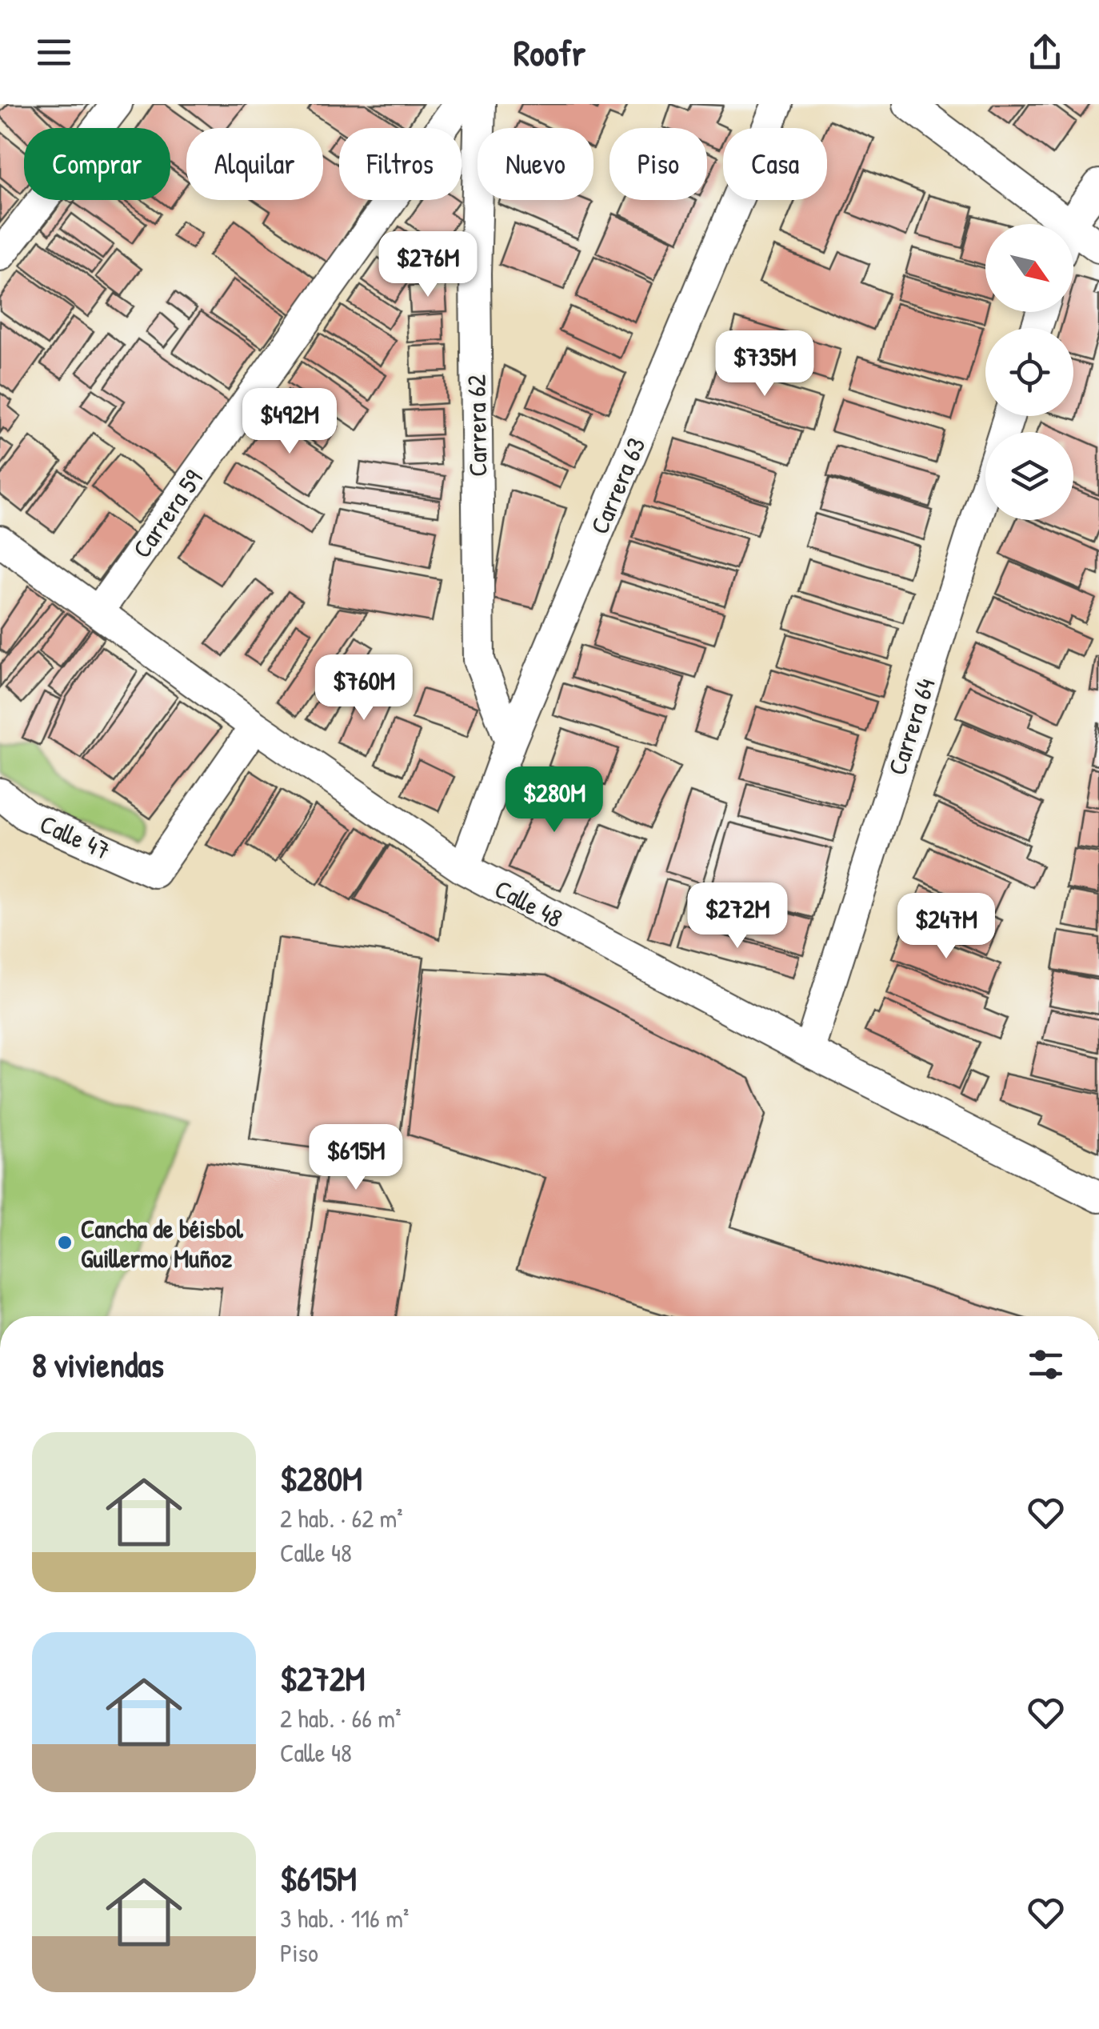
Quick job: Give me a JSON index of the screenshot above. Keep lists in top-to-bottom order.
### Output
{
  "streets": {
    "street": [
      "Carrera 62",
      "Carrera 63",
      "Carrera 59",
      "Carrera 64",
      "Calle 47",
      "Calle 48"
    ]
  },
  "crossings": [
    ["Carrera 62", "Carrera 63"],
    ["Carrera 63", "Calle 48"],
    ["Carrera 59", "Calle 48"],
    ["Carrera 64", "Calle 48"],
    ["Calle 47", "Calle 48"]
  ],
  "places": ["Cancha de béisbol Guillermo Muñoz"],
  "north": "bottom right",
  "page": {
    "header": "Roofr",
    "chip": [
      "Comprar",
      "Alquilar",
      "Filtros",
      "Nuevo",
      "Piso",
      "Casa"
    ],
    "price": [
      "$276M",
      "$735M",
      "$492M",
      "$760M",
      "$280M",
      "$272M",
      "$247M",
      "$615M"
    ],
    "heading": "8 viviendas",
    "list": [
      {
        "name": "$280M",
        "note": "2 hab. · 62 m² · Calle 48"
      },
      {
        "name": "$272M",
        "note": "2 hab. · 66 m² · Calle 48"
      },
      {
        "name": "$615M",
        "note": "3 hab. · 116 m² · Piso"
      }
    ]
  }
}
